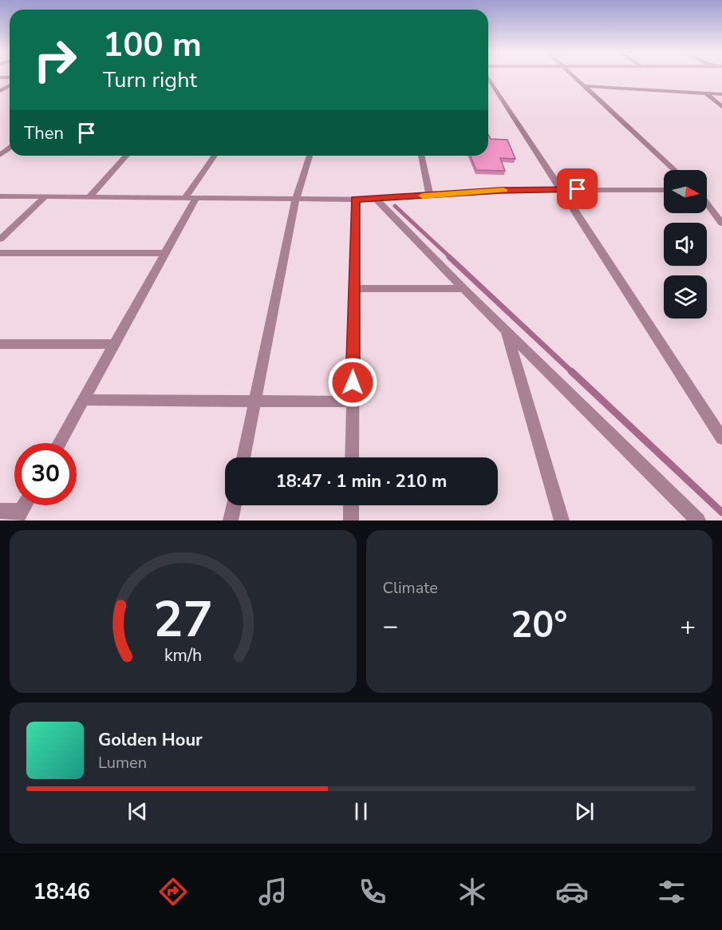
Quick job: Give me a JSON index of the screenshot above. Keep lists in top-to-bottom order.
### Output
{
  "north": "right",
  "page": {
    "turn": ["100 m", "Turn right"],
    "then": "Then",
    "limit": "30",
    "trip": "18:47 · 1 min · 210 m",
    "tile": "Climate",
    "heat": ["−", "20°", "+"],
    "song": ["Golden Hour", "Lumen"],
    "tabs": "18:46",
    "gauge": ["27", "km/h"]
  }
}
